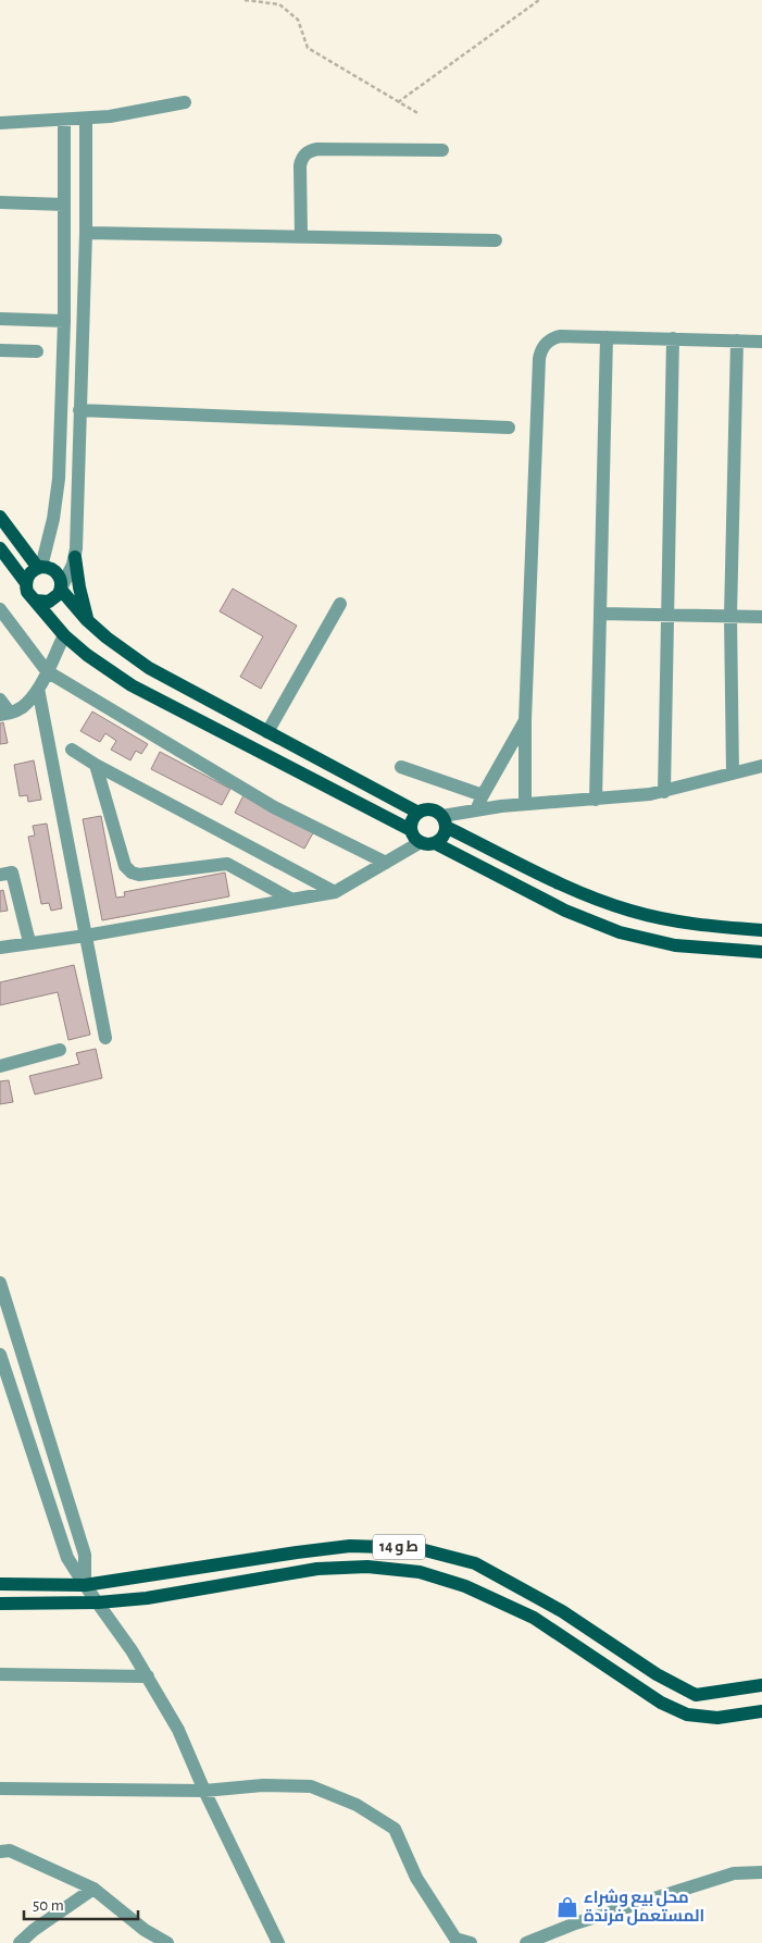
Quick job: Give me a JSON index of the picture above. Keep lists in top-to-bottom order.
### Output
{
  "streets": {
    "main road": ["ط و 14"]
  },
  "places": {
    "shop": ["محل بيع وشراء المستعمل فرندة"]
  },
  "scale_bar": "50 m"
}
